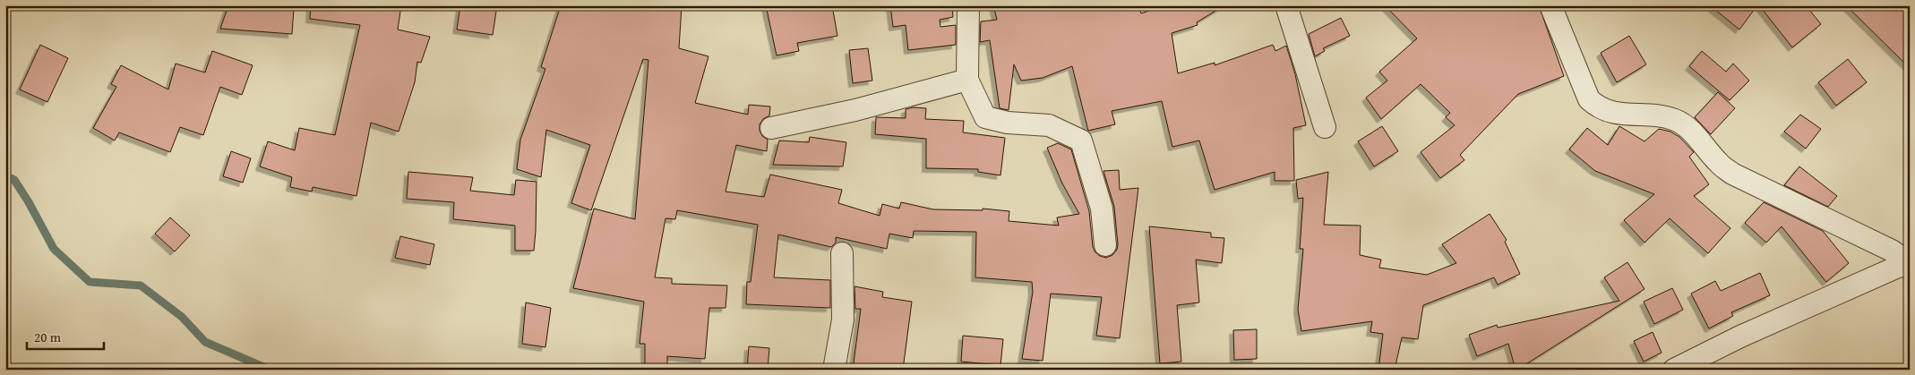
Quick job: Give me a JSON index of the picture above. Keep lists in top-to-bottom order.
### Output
{
  "scale_bar": "20 m"
}
